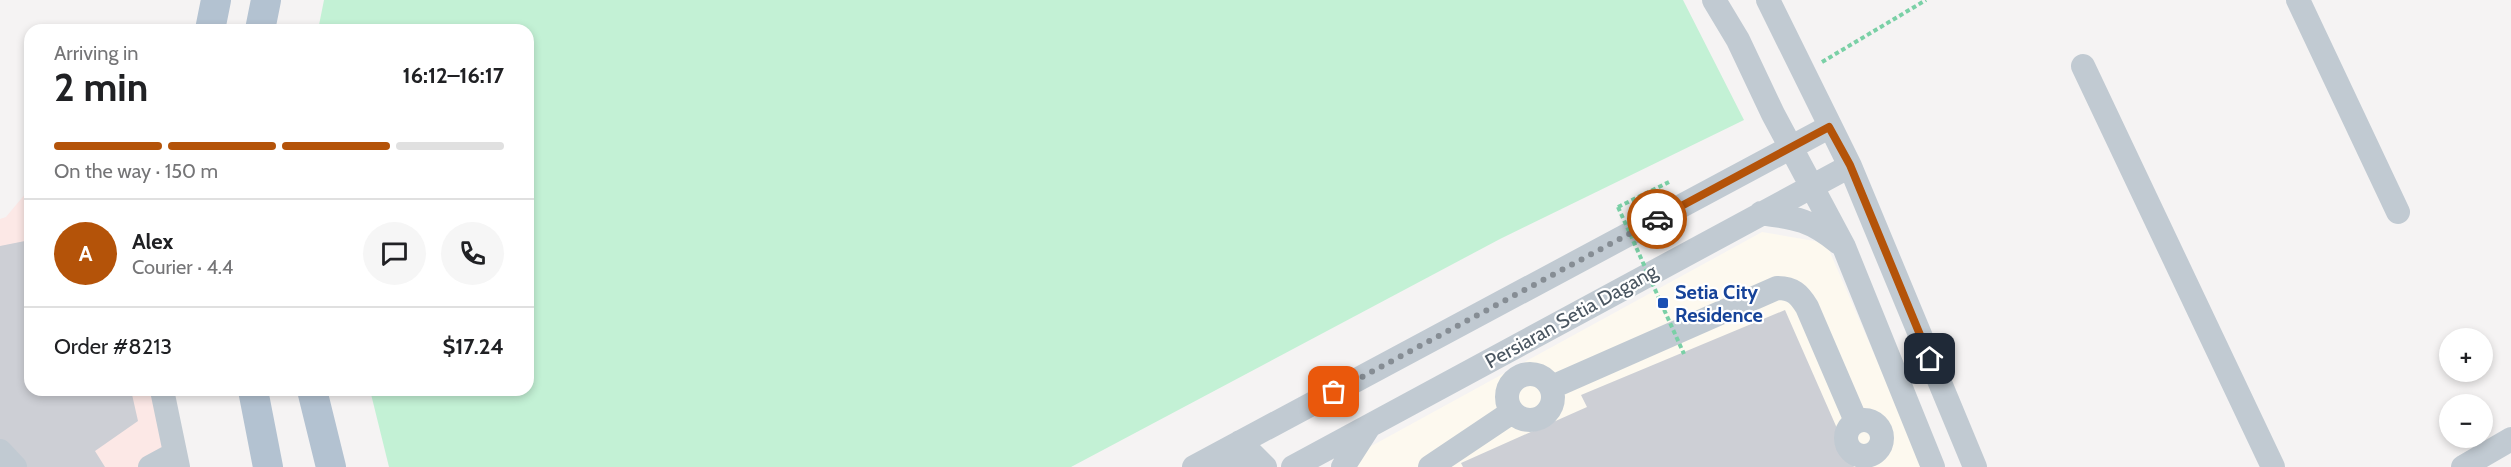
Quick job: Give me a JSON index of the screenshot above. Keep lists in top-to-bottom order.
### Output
{
  "streets": {
    "street": ["Persiaran Setia Dagang"]
  },
  "places": {
    "transit": ["Setia City Residence"]
  },
  "page": {
    "heading": ["2 min", "Arriving in", "16:12–16:17"],
    "panel": [
      "Alex",
      "Courier · 4.4",
      "Order #8213",
      "$17.24"
    ],
    "bar": "On the way · 150 m",
    "round": "A",
    "map_buttons": ["+", "−"]
  }
}
